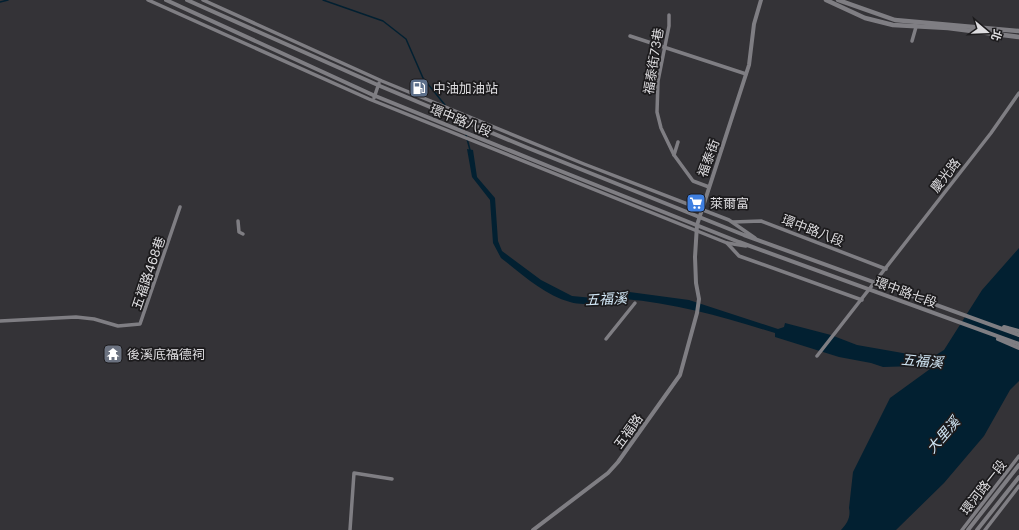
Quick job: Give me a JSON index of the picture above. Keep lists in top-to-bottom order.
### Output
{
  "streets": {
    "street": [
      "福泰街73巷",
      "環中路八段",
      "福泰街",
      "慶光路",
      "五福路468巷",
      "環中路七段",
      "五福路",
      "環河路一段"
    ]
  },
  "crossings": [
    ["福泰街73巷", "福泰街"],
    ["環中路八段", "福泰街"],
    ["環中路八段", "慶光路"],
    ["環中路八段", "環中路七段"],
    ["福泰街", "五福路"]
  ],
  "water": ["五福溪", "大里溪"],
  "places": {
    "fuel station": ["中油加油站"],
    "supermarket": ["萊爾富"],
    "temple": ["後溪底福德祠"]
  },
  "north": "right"
}
